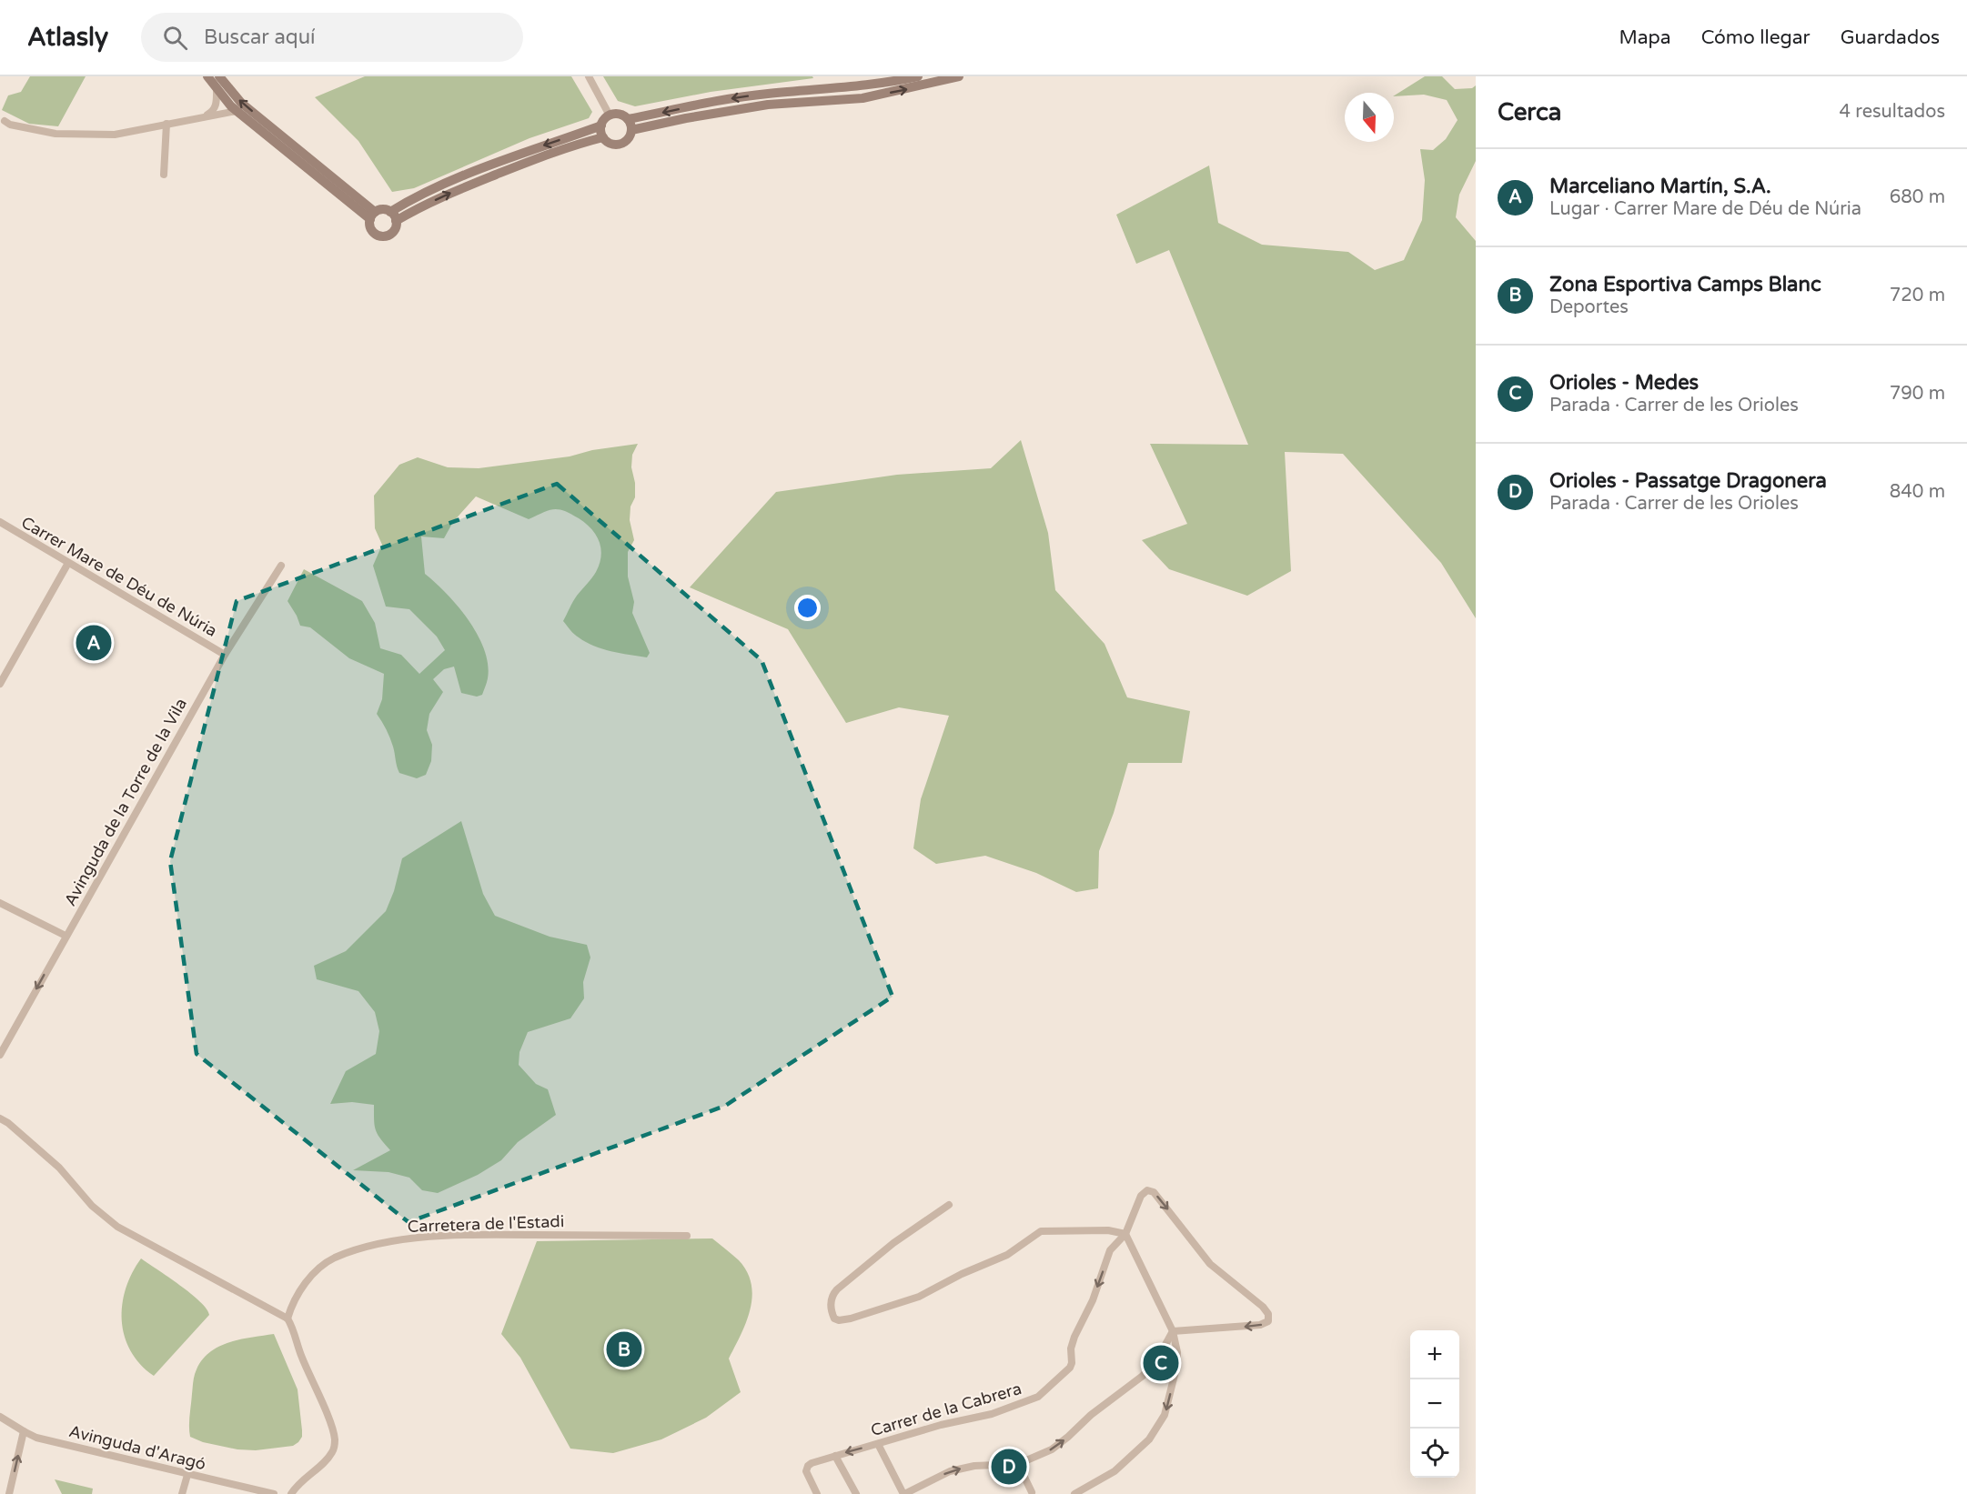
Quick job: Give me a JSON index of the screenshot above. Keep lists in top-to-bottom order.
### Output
{
  "streets": {
    "street": [
      "Carrer Mare de Déu de Núria",
      "Avinguda de la Torre de la Vila",
      "Carretera de l'Estadi",
      "Carrer de la Cabrera",
      "Avinguda d'Aragó"
    ]
  },
  "crossings": [
    ["Carrer Mare de Déu de Núria", "Avinguda de la Torre de la Vila"]
  ],
  "north": "bottom",
  "page": {
    "header": "Atlasly",
    "search": "Buscar aquí",
    "nav": ["Mapa", "Cómo llegar", "Guardados"],
    "heading": ["Cerca", "4 resultados"],
    "list": [
      {
        "mark": "A",
        "name": "Marceliano Martín, S.A.",
        "note": "Lugar · Carrer Mare de Déu de Núria",
        "value": "680 m"
      },
      {
        "mark": "B",
        "name": "Zona Esportiva Camps Blanc",
        "note": "Deportes",
        "value": "720 m"
      },
      {
        "mark": "C",
        "name": "Orioles - Medes",
        "note": "Parada · Carrer de les Orioles",
        "value": "790 m"
      },
      {
        "mark": "D",
        "name": "Orioles - Passatge Dragonera",
        "note": "Parada · Carrer de les Orioles",
        "value": "840 m"
      }
    ],
    "pins": [
      "A",
      "B",
      "C",
      "D"
    ],
    "map_buttons": ["+", "−"]
  }
}
